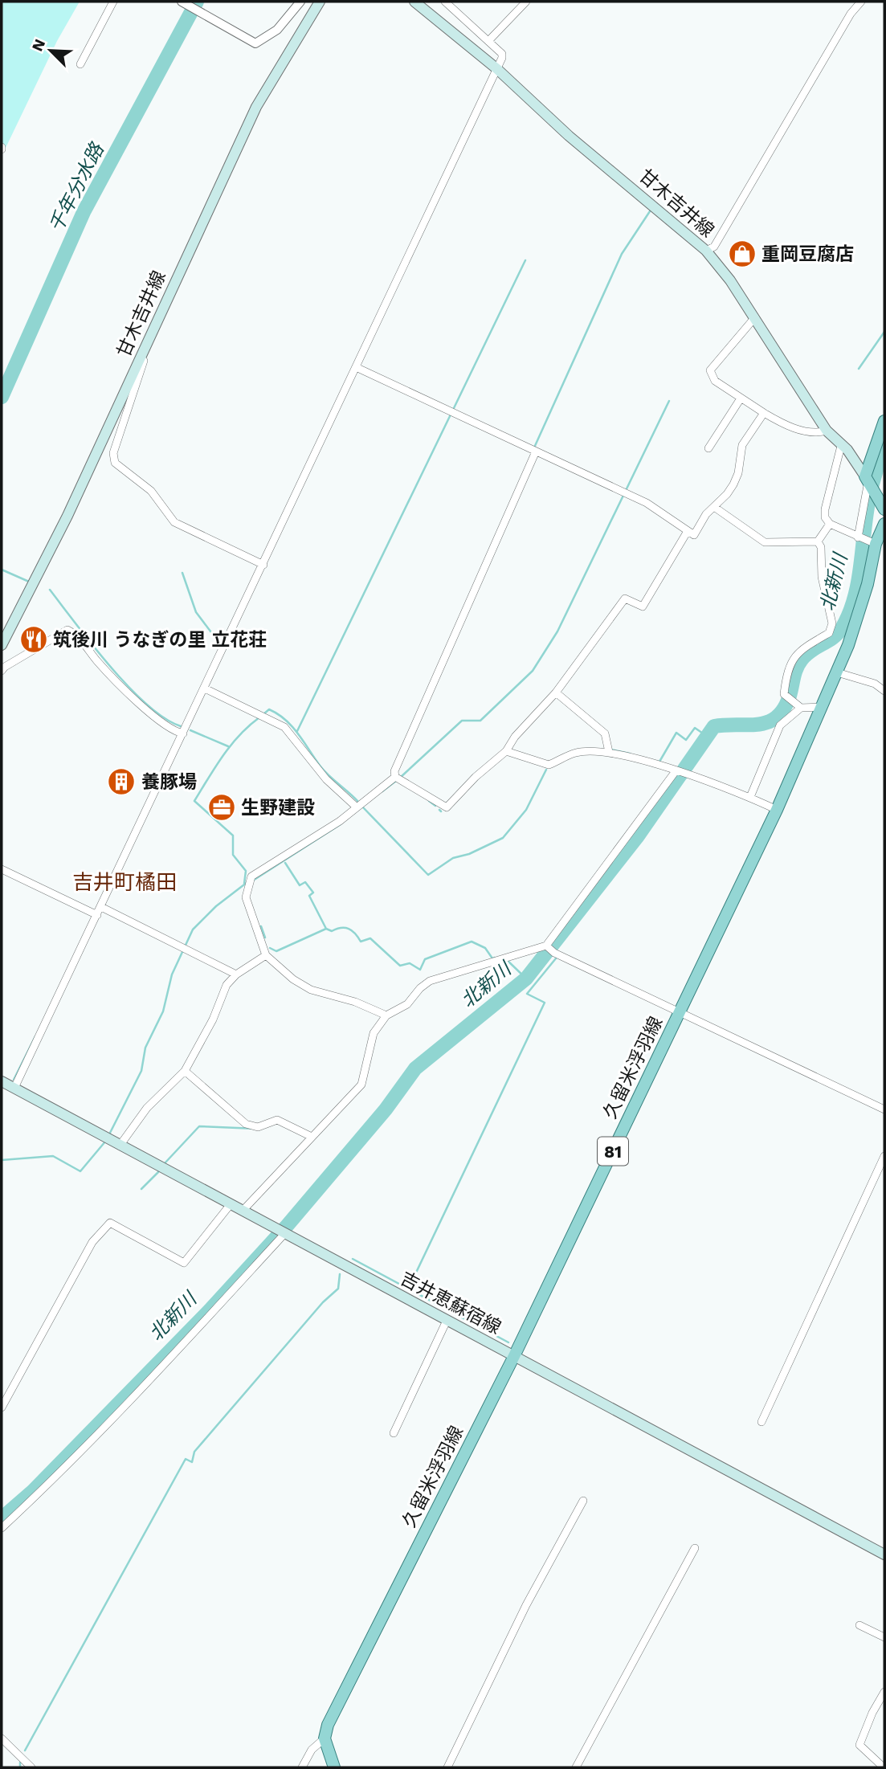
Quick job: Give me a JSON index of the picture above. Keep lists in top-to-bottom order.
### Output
{
  "streets": {
    "main road": [
      "甘木吉井線",
      "久留米浮羽線",
      "81",
      "吉井恵蘇宿線"
    ]
  },
  "crossings": [
    ["久留米浮羽線", "吉井恵蘇宿線"]
  ],
  "districts": ["吉井町橘田"],
  "water": ["千年分水路", "北新川"],
  "places": {
    "shop": ["重岡豆腐店"],
    "restaurant": ["筑後川 うなぎの里 立花荘"],
    "building": ["養豚場"],
    "office": ["生野建設"]
  },
  "north": "top left"
}
